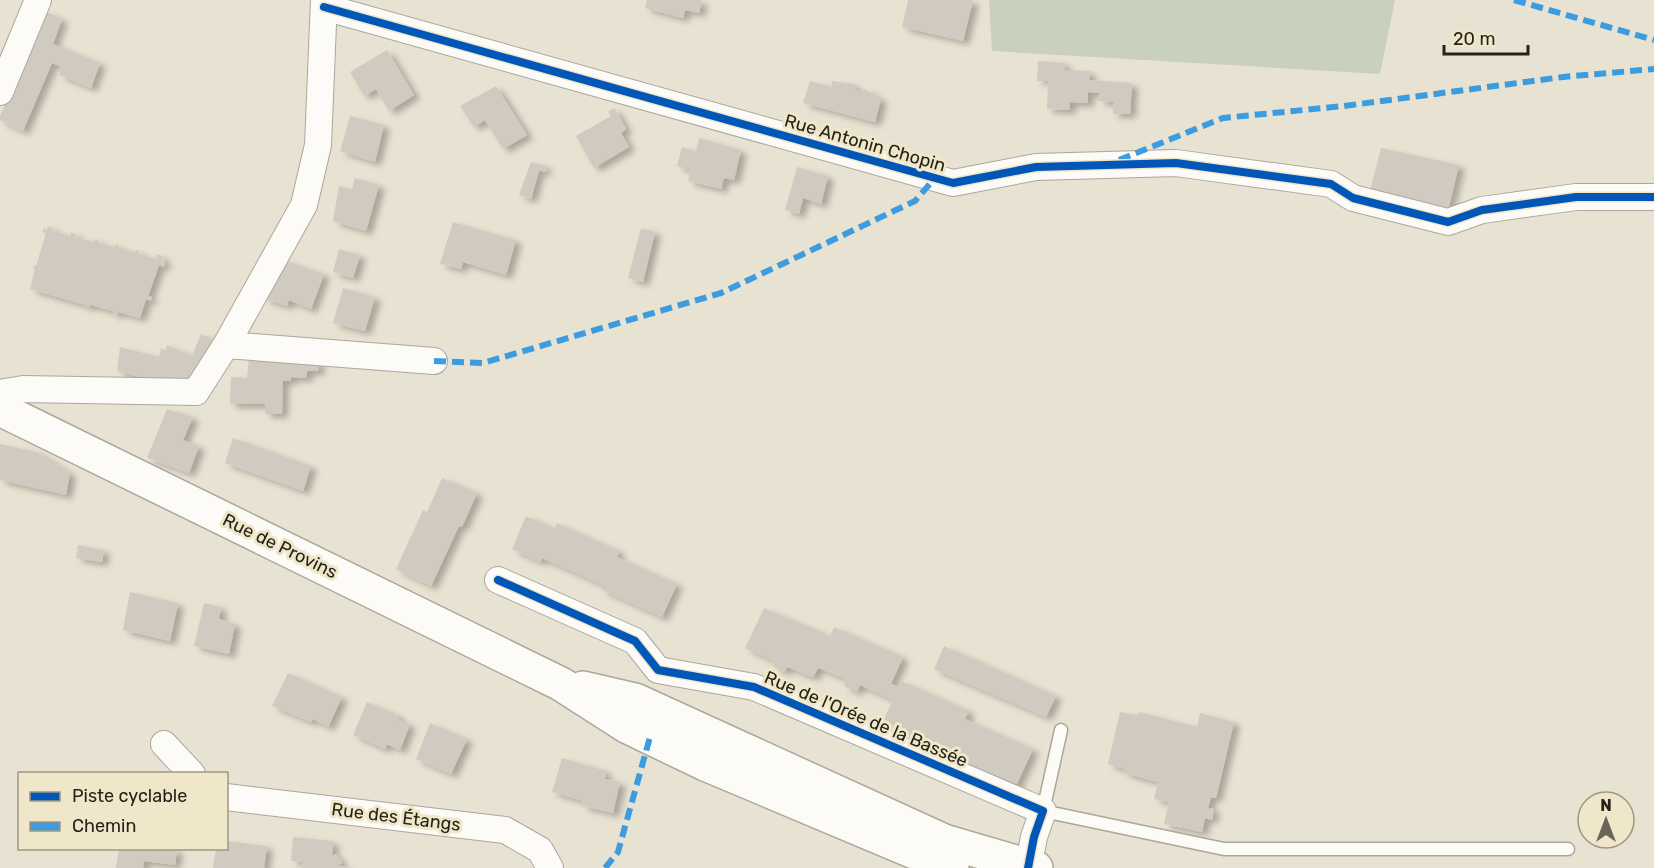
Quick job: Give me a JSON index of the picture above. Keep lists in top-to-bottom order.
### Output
{
  "streets": {
    "main road": ["Rue de Provins"],
    "street": ["Rue Antonin Chopin", "Rue de l'Orée de la Bassée", "Rue des Étangs"]
  },
  "legend": ["Piste cyclable", "Chemin"],
  "scale_bar": "20 m",
  "north": "top"
}
